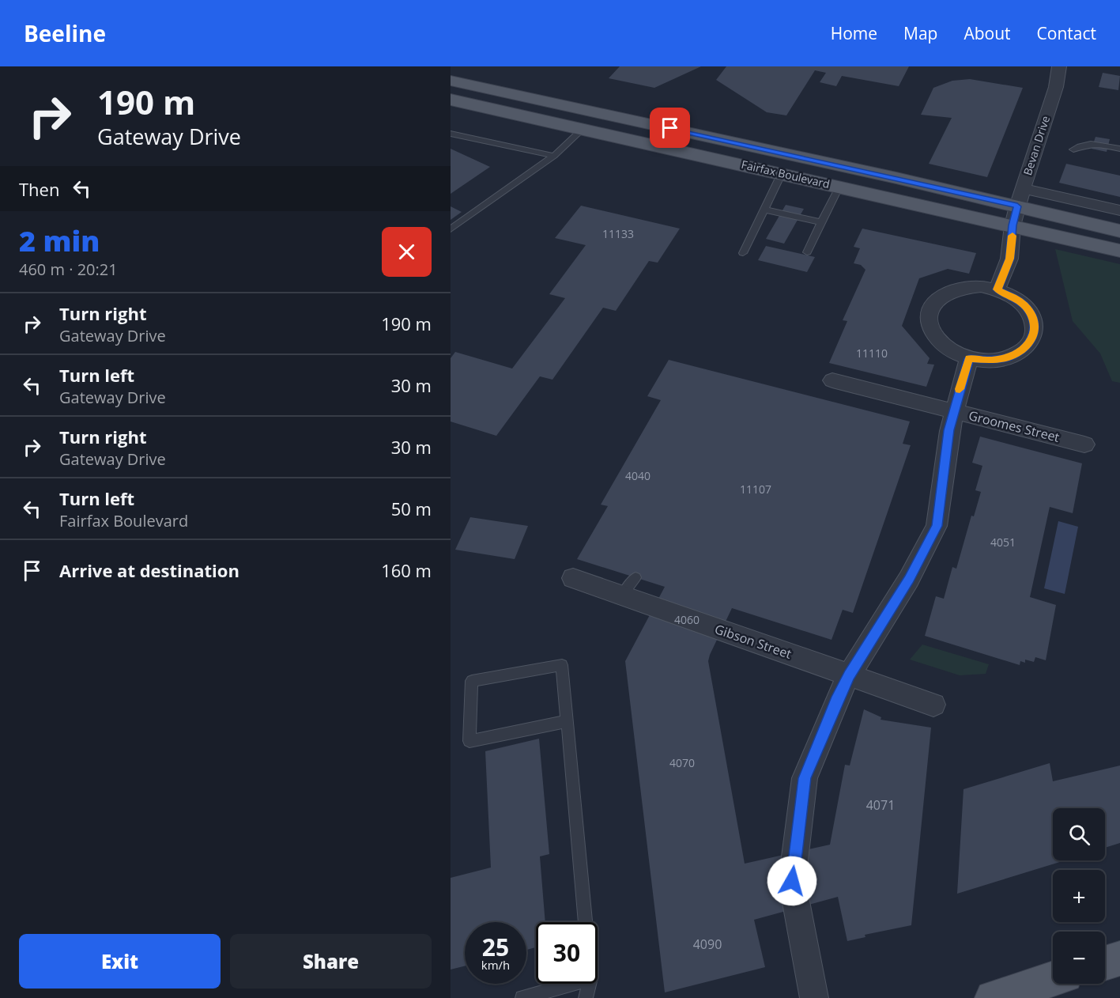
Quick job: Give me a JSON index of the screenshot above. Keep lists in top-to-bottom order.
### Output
{
  "streets": {
    "main road": ["Fairfax Boulevard"],
    "street": ["Bevan Drive", "Groomes Street", "Gibson Street"]
  },
  "crossings": [
    ["Bevan Drive", "Fairfax Boulevard"]
  ],
  "house_numbers": [
    "11133",
    "11110",
    "4040",
    "11107",
    "4051",
    "4060",
    "4070",
    "4071",
    "4090"
  ],
  "page": {
    "header": "Beeline",
    "nav": [
      "Home",
      "Map",
      "About",
      "Contact"
    ],
    "turn": ["190 m", "Gateway Drive"],
    "then": "Then",
    "heading": ["2 min", "460 m · 20:21"],
    "list": [
      {
        "name": "Turn right",
        "note": "Gateway Drive",
        "value": "190 m"
      },
      {
        "name": "Turn left",
        "note": "Gateway Drive",
        "value": "30 m"
      },
      {
        "name": "Turn right",
        "note": "Gateway Drive",
        "value": "30 m"
      },
      {
        "name": "Turn left",
        "note": "Fairfax Boulevard",
        "value": "50 m"
      },
      {
        "name": "Arrive at destination",
        "value": "160 m"
      }
    ],
    "map_buttons": ["+", "−"],
    "speed": "25 km/h",
    "limit": "30",
    "buttons": ["Exit", "Share"]
  }
}
